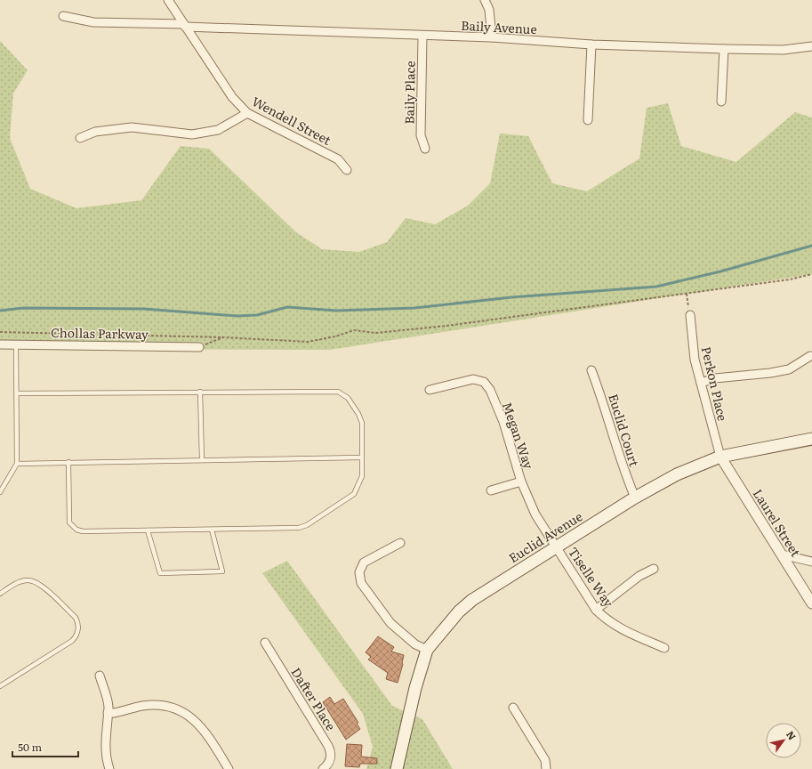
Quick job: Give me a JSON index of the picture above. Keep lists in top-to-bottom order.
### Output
{
  "streets": {
    "main road": ["Euclid Avenue"],
    "street": [
      "Baily Avenue",
      "Baily Place",
      "Wendell Street",
      "Chollas Parkway",
      "Perkon Place",
      "Euclid Court",
      "Megan Way",
      "Laurel Street",
      "Tiselle Way",
      "Dafter Place"
    ]
  },
  "crossings": [
    ["Baily Avenue", "Baily Place"],
    ["Baily Avenue", "Wendell Street"],
    ["Perkon Place", "Laurel Street"],
    ["Perkon Place", "Euclid Avenue"],
    ["Euclid Court", "Euclid Avenue"],
    ["Megan Way", "Euclid Avenue"],
    ["Megan Way", "Tiselle Way"],
    ["Laurel Street", "Euclid Avenue"],
    ["Euclid Avenue", "Tiselle Way"]
  ],
  "scale_bar": "50 m",
  "north": "top right"
}
